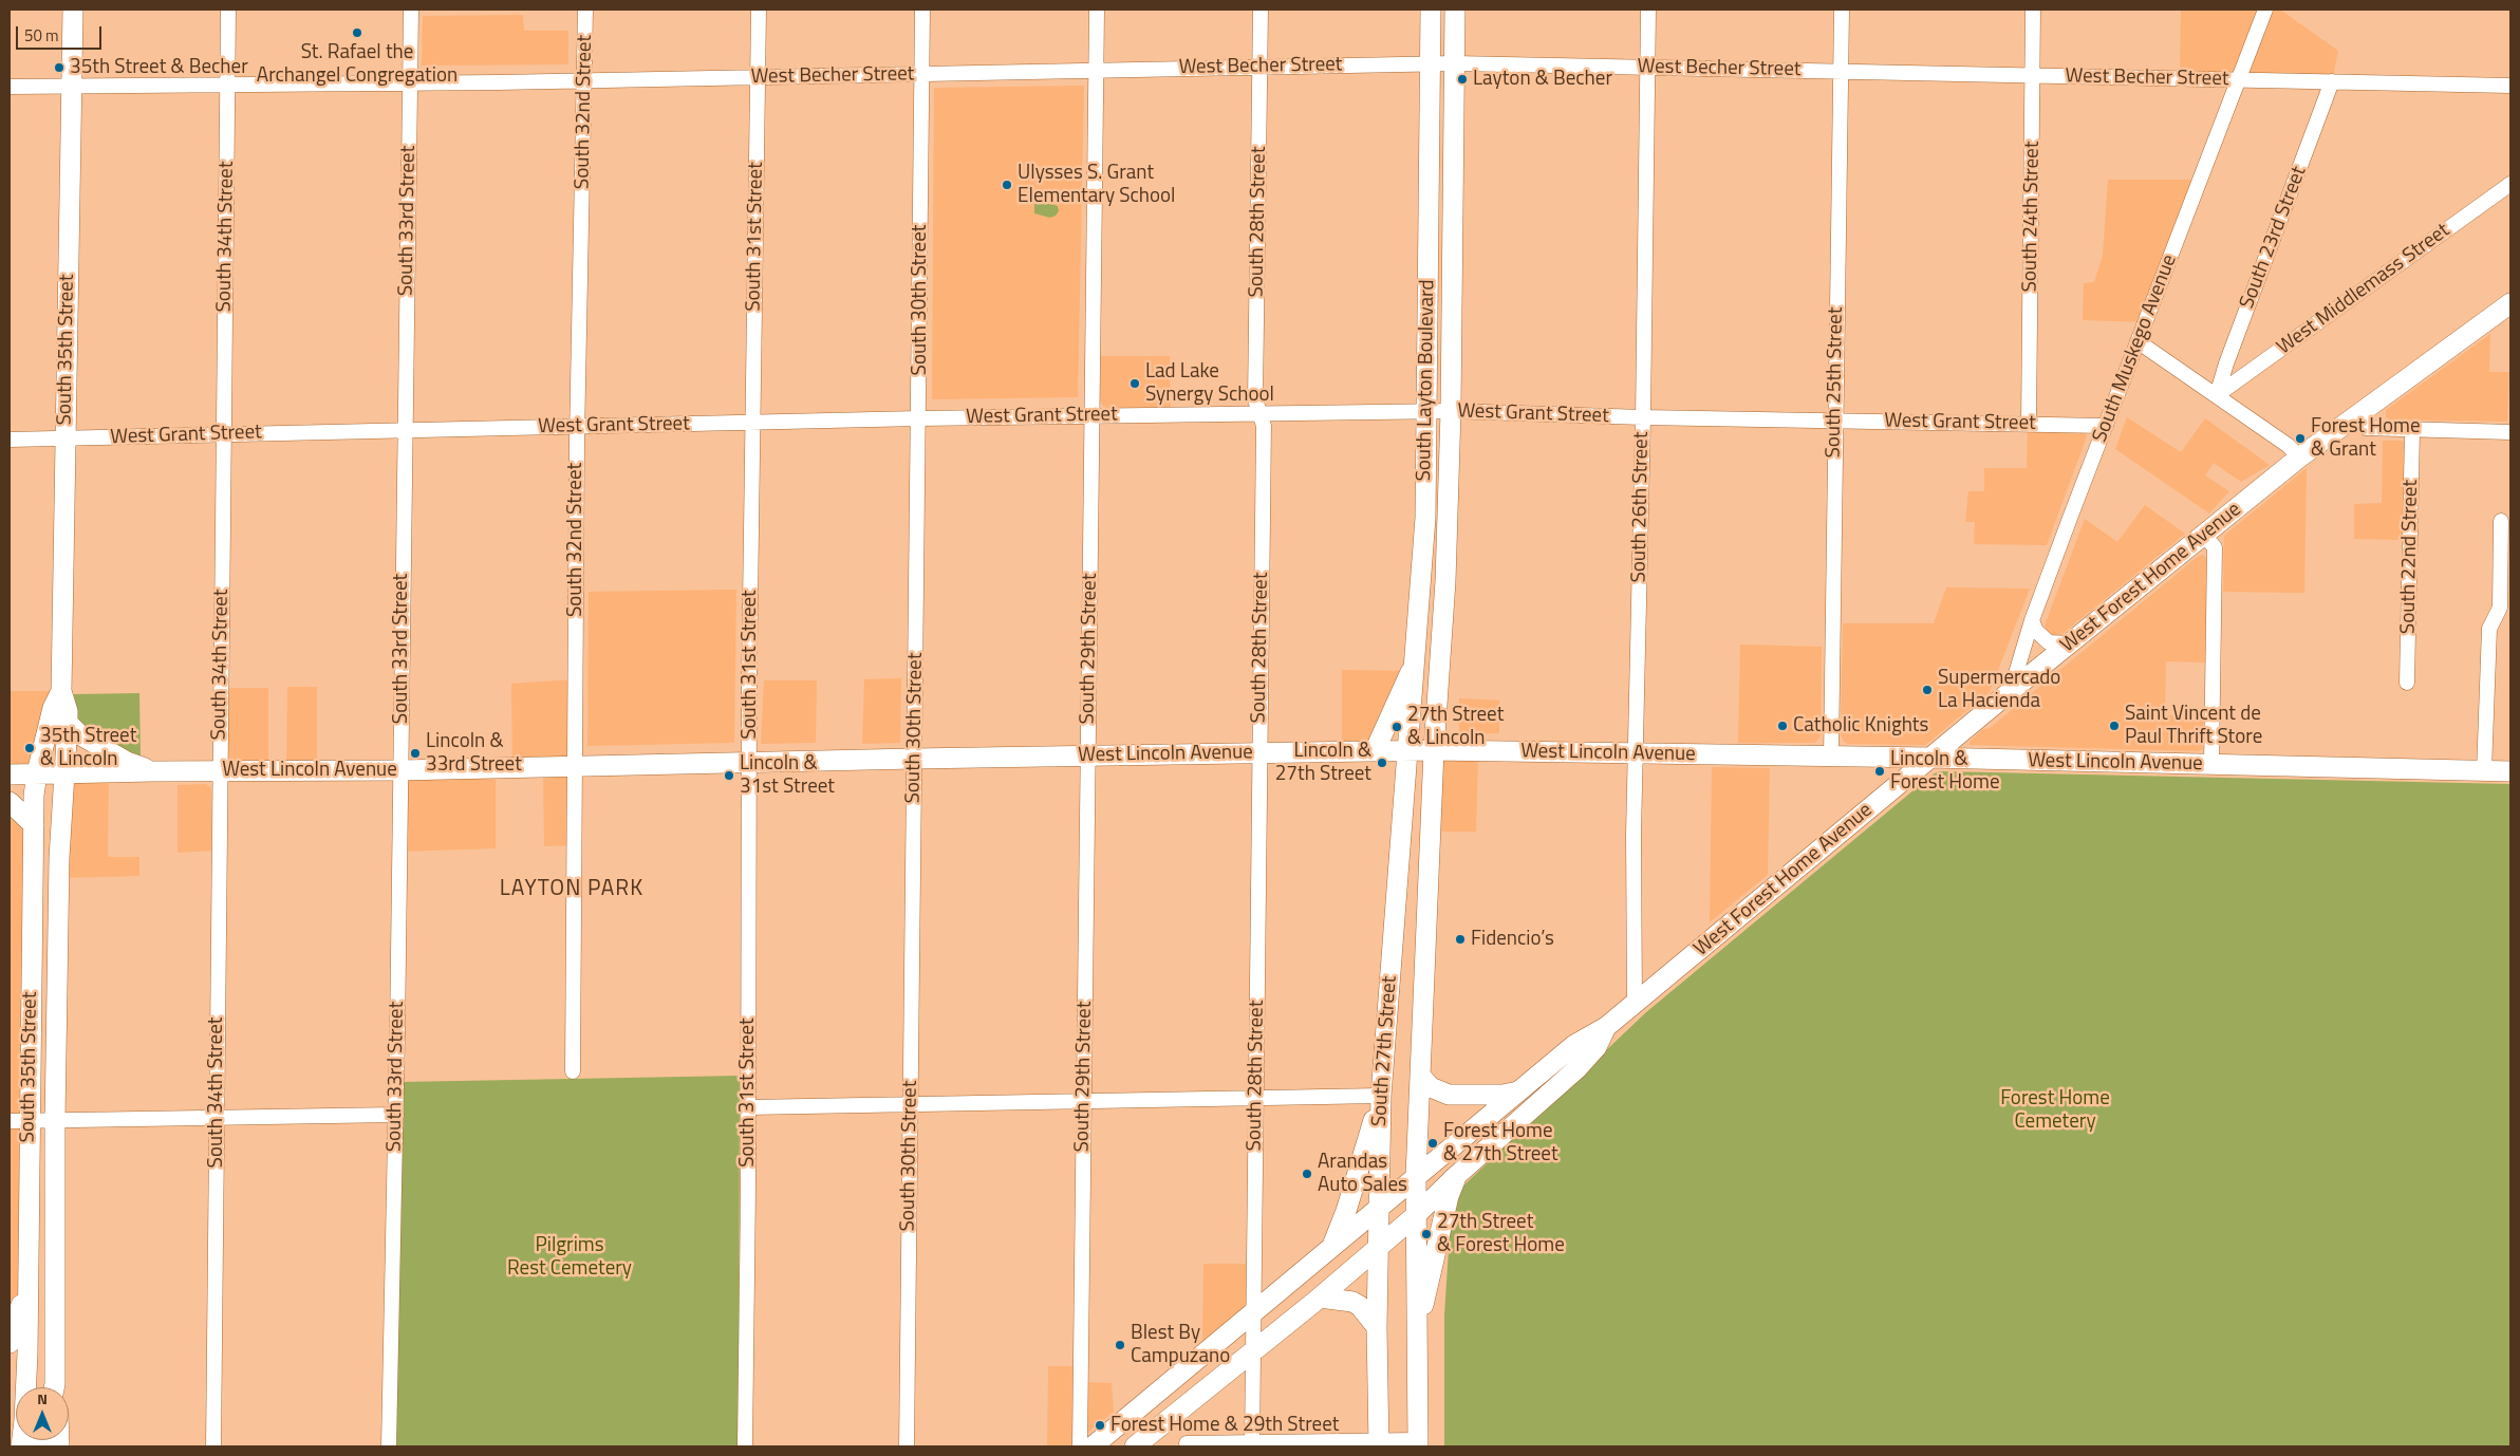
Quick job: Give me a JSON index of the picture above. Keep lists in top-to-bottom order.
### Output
{
  "streets": {
    "main road": [
      "South 35th Street",
      "South Layton Boulevard",
      "West Forest Home Avenue",
      "West Lincoln Avenue",
      "South 27th Street"
    ],
    "street": [
      "West Becher Street",
      "South 32nd Street",
      "South 24th Street",
      "South 33rd Street",
      "South 28th Street",
      "South 34th Street",
      "South 31st Street",
      "South 23rd Street",
      "West Middlemass Street",
      "South 30th Street",
      "South Muskego Avenue",
      "South 25th Street",
      "West Grant Street",
      "South 26th Street",
      "South 22nd Street",
      "South 29th Street"
    ]
  },
  "crossings": [
    ["West Becher Street", "South 32nd Street"],
    ["West Becher Street", "South 24th Street"],
    ["West Becher Street", "South 33rd Street"],
    ["West Becher Street", "South 28th Street"],
    ["West Becher Street", "South 34th Street"],
    ["West Becher Street", "South 31st Street"],
    ["West Becher Street", "South 23rd Street"],
    ["West Becher Street", "South 30th Street"],
    ["West Becher Street", "South Muskego Avenue"],
    ["West Becher Street", "South 35th Street"],
    ["West Becher Street", "South Layton Boulevard"],
    ["West Becher Street", "South 25th Street"],
    ["West Becher Street", "South 26th Street"],
    ["West Becher Street", "South 29th Street"],
    ["South 32nd Street", "West Grant Street"],
    ["South 32nd Street", "West Lincoln Avenue"],
    ["South 24th Street", "West Grant Street"],
    ["South 33rd Street", "West Grant Street"],
    ["South 33rd Street", "West Lincoln Avenue"],
    ["South 28th Street", "West Grant Street"],
    ["South 28th Street", "West Forest Home Avenue"],
    ["South 28th Street", "West Lincoln Avenue"],
    ["South 34th Street", "West Grant Street"],
    ["South 34th Street", "West Lincoln Avenue"],
    ["South 31st Street", "West Grant Street"],
    ["South 31st Street", "West Lincoln Avenue"],
    ["South 23rd Street", "West Middlemass Street"],
    ["South 30th Street", "West Grant Street"],
    ["South 30th Street", "West Lincoln Avenue"],
    ["South Muskego Avenue", "West Grant Street"],
    ["South Muskego Avenue", "West Forest Home Avenue"],
    ["South 35th Street", "West Grant Street"],
    ["South 35th Street", "West Lincoln Avenue"],
    ["South Layton Boulevard", "West Grant Street"],
    ["South Layton Boulevard", "West Lincoln Avenue"],
    ["South Layton Boulevard", "South 27th Street"],
    ["South 25th Street", "West Grant Street"],
    ["South 25th Street", "West Lincoln Avenue"],
    ["West Grant Street", "South 26th Street"],
    ["West Grant Street", "South 29th Street"],
    ["South 26th Street", "West Forest Home Avenue"],
    ["South 26th Street", "West Lincoln Avenue"],
    ["West Forest Home Avenue", "West Lincoln Avenue"],
    ["West Forest Home Avenue", "South 27th Street"],
    ["South 29th Street", "West Lincoln Avenue"],
    ["West Lincoln Avenue", "South 27th Street"]
  ],
  "districts": ["LAYTON PARK"],
  "parks": ["Forest Home Cemetery", "Pilgrims Rest Cemetery"],
  "places": [
    "St. Rafael the Archangel Congregation",
    "35th Street & Becher",
    "Layton & Becher",
    "Ulysses S. Grant Elementary School",
    "Lad Lake Synergy School",
    "Forest Home & Grant",
    "Supermercado La Hacienda",
    "Catholic Knights",
    "Saint Vincent de Paul Thrift Store",
    "27th Street & Lincoln",
    "35th Street & Lincoln",
    "Lincoln & 33rd Street",
    "Lincoln & 27th Street",
    "Lincoln & Forest Home",
    "Lincoln & 31st Street",
    "Fidencio’s",
    "Forest Home & 27th Street",
    "Arandas Auto Sales",
    "27th Street & Forest Home",
    "Blest By Campuzano",
    "Forest Home & 29th Street"
  ],
  "scale_bar": "50 m",
  "north": "top"
}
